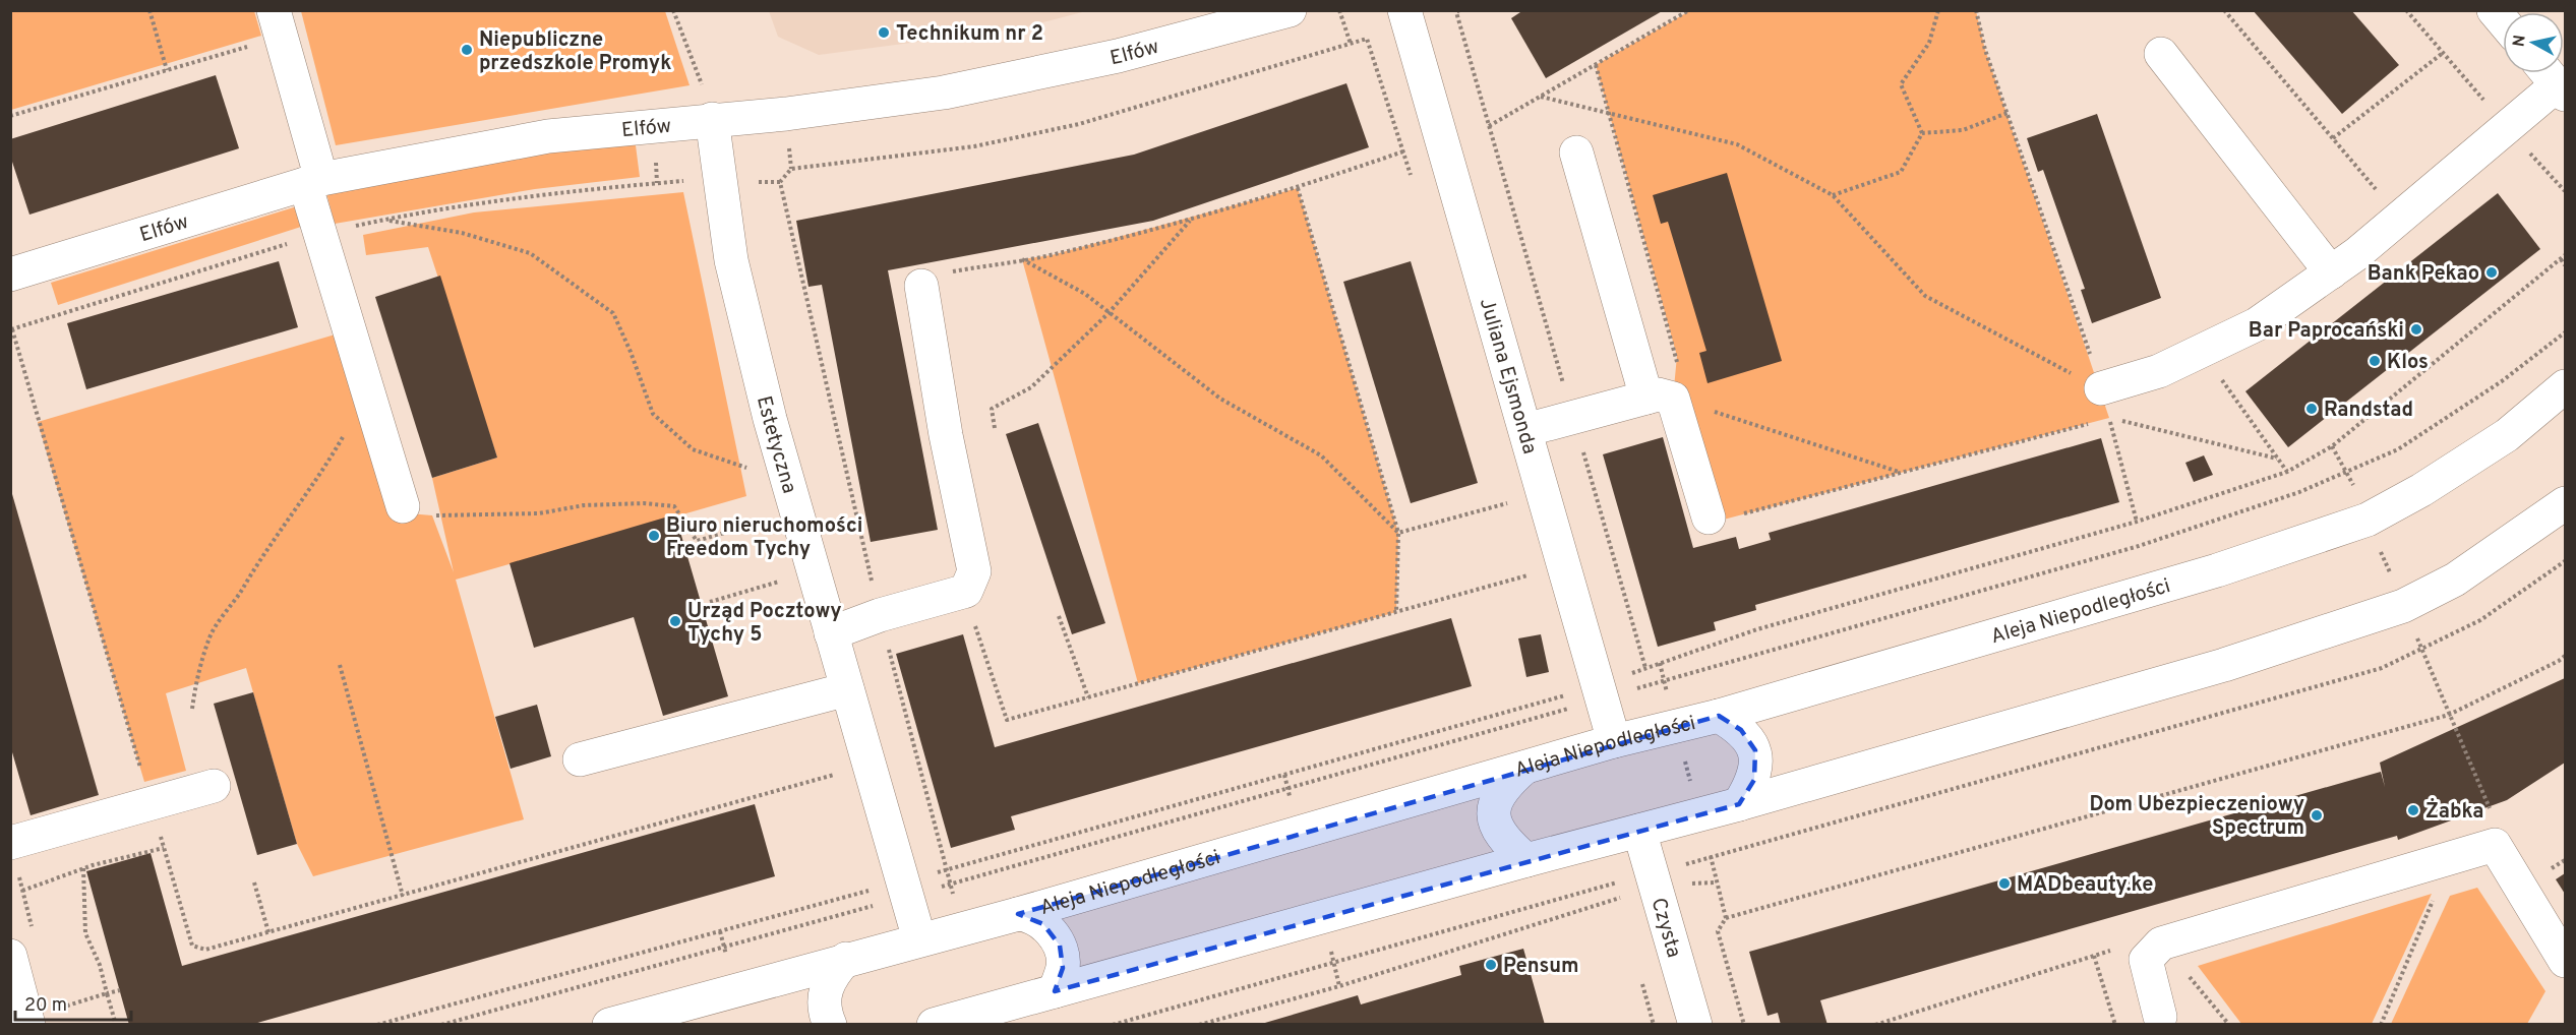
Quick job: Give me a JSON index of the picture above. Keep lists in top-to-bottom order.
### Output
{
  "streets": {
    "street": [
      "Elfów",
      "Juliana Ejsmonda",
      "Estetyczna",
      "Aleja Niepodległości",
      "Czysta"
    ]
  },
  "crossings": [
    ["Elfów", "Estetyczna"],
    ["Juliana Ejsmonda", "Aleja Niepodległości"],
    ["Estetyczna", "Aleja Niepodległości"]
  ],
  "places": [
    "Technikum nr 2",
    "Niepubliczne przedszkole Promyk",
    "Bank Pekao",
    "Bar Paprocański",
    "Klos",
    "Randstad",
    "Biuro nieruchomości Freedom Tychy",
    "Urząd Pocztowy Tychy 5",
    "Żabka",
    "Dom Ubezpieczeniowy Spectrum",
    "MADbeauty.ke",
    "Pensum"
  ],
  "scale_bar": "20 m",
  "north": "left"
}
